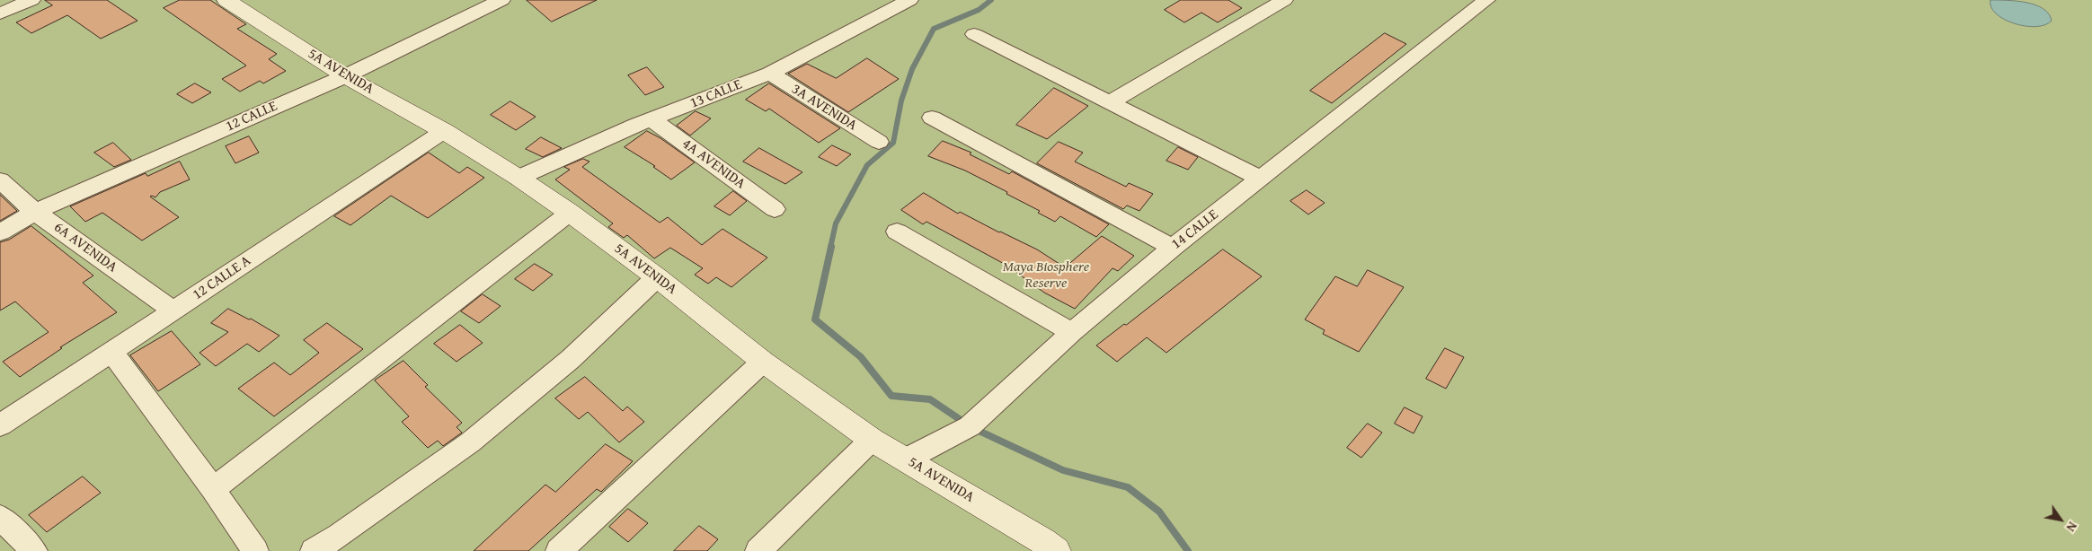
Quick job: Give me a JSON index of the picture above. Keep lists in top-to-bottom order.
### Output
{
  "streets": {
    "street": [
      "5A AVENIDA",
      "13 CALLE",
      "3A AVENIDA",
      "12 CALLE",
      "4A AVENIDA",
      "14 CALLE",
      "6A AVENIDA",
      "12 CALLE A"
    ]
  },
  "crossings": [
    ["5A AVENIDA", "13 CALLE"],
    ["5A AVENIDA", "12 CALLE"],
    ["5A AVENIDA", "14 CALLE"],
    ["5A AVENIDA", "12 CALLE A"],
    ["13 CALLE", "3A AVENIDA"],
    ["13 CALLE", "4A AVENIDA"],
    ["12 CALLE", "6A AVENIDA"],
    ["6A AVENIDA", "12 CALLE A"]
  ],
  "parks": ["Maya Biosphere Reserve"],
  "north": "bottom right"
}
